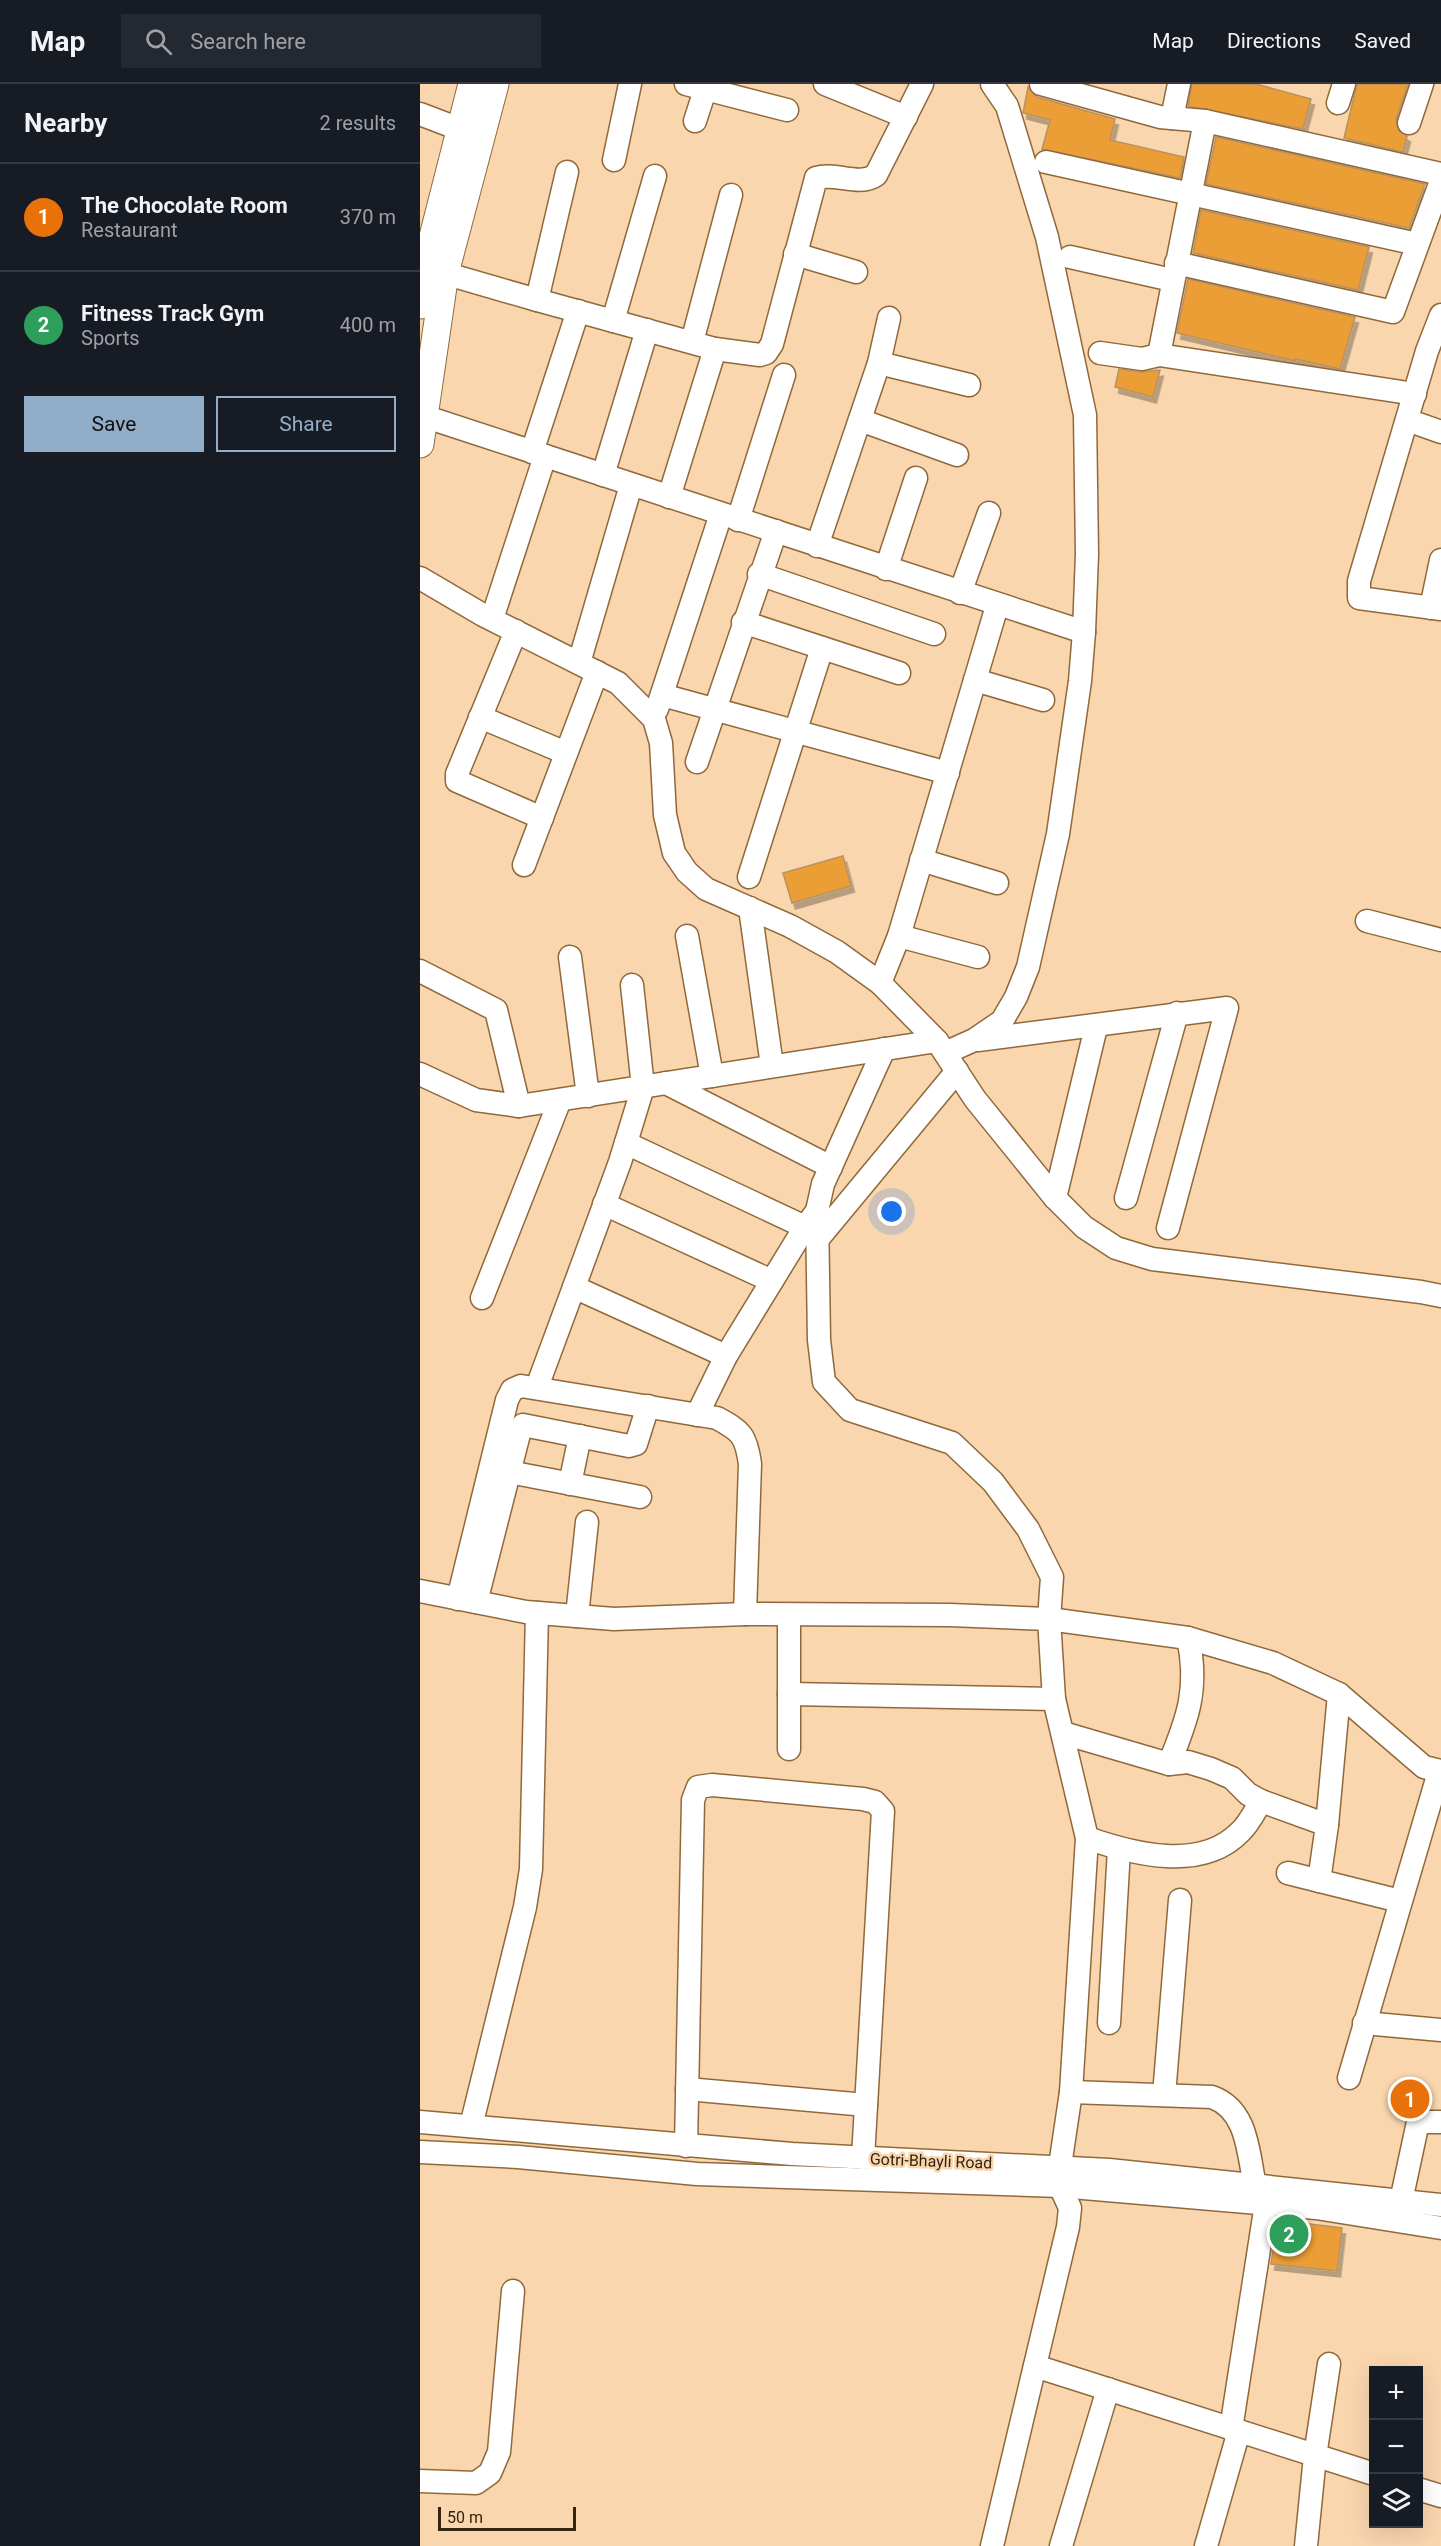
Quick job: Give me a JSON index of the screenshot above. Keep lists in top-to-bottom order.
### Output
{
  "streets": {
    "street": ["Gotri-Bhayli Road"]
  },
  "scale_bar": "50 m",
  "page": {
    "header": "Map",
    "search": "Search here",
    "nav": ["Map", "Directions", "Saved"],
    "heading": ["Nearby", "2 results"],
    "list": [
      {
        "mark": "1",
        "name": "The Chocolate Room",
        "note": "Restaurant",
        "value": "370 m"
      },
      {
        "mark": "2",
        "name": "Fitness Track Gym",
        "note": "Sports",
        "value": "400 m"
      }
    ],
    "buttons": ["Save", "Share"],
    "pins": ["1", "2"],
    "map_buttons": ["+", "−"],
    "scale": "50 m"
  }
}
